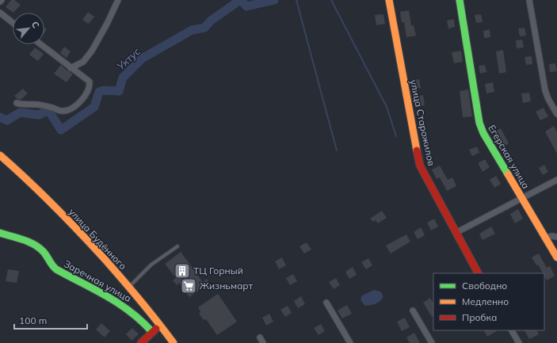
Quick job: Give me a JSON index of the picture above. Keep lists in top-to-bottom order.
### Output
{
  "streets": {
    "street": [
      "улица Старожилов",
      "Егерская улица",
      "улица Будённого",
      "Заречная улица"
    ]
  },
  "water": ["Уктус"],
  "places": {
    "building": ["ТЦ Горный"],
    "supermarket": ["Жизньмарт"]
  },
  "legend": ["Свободно", "Медленно", "Пробка"],
  "scale_bar": "100 m",
  "north": "top right"
}
